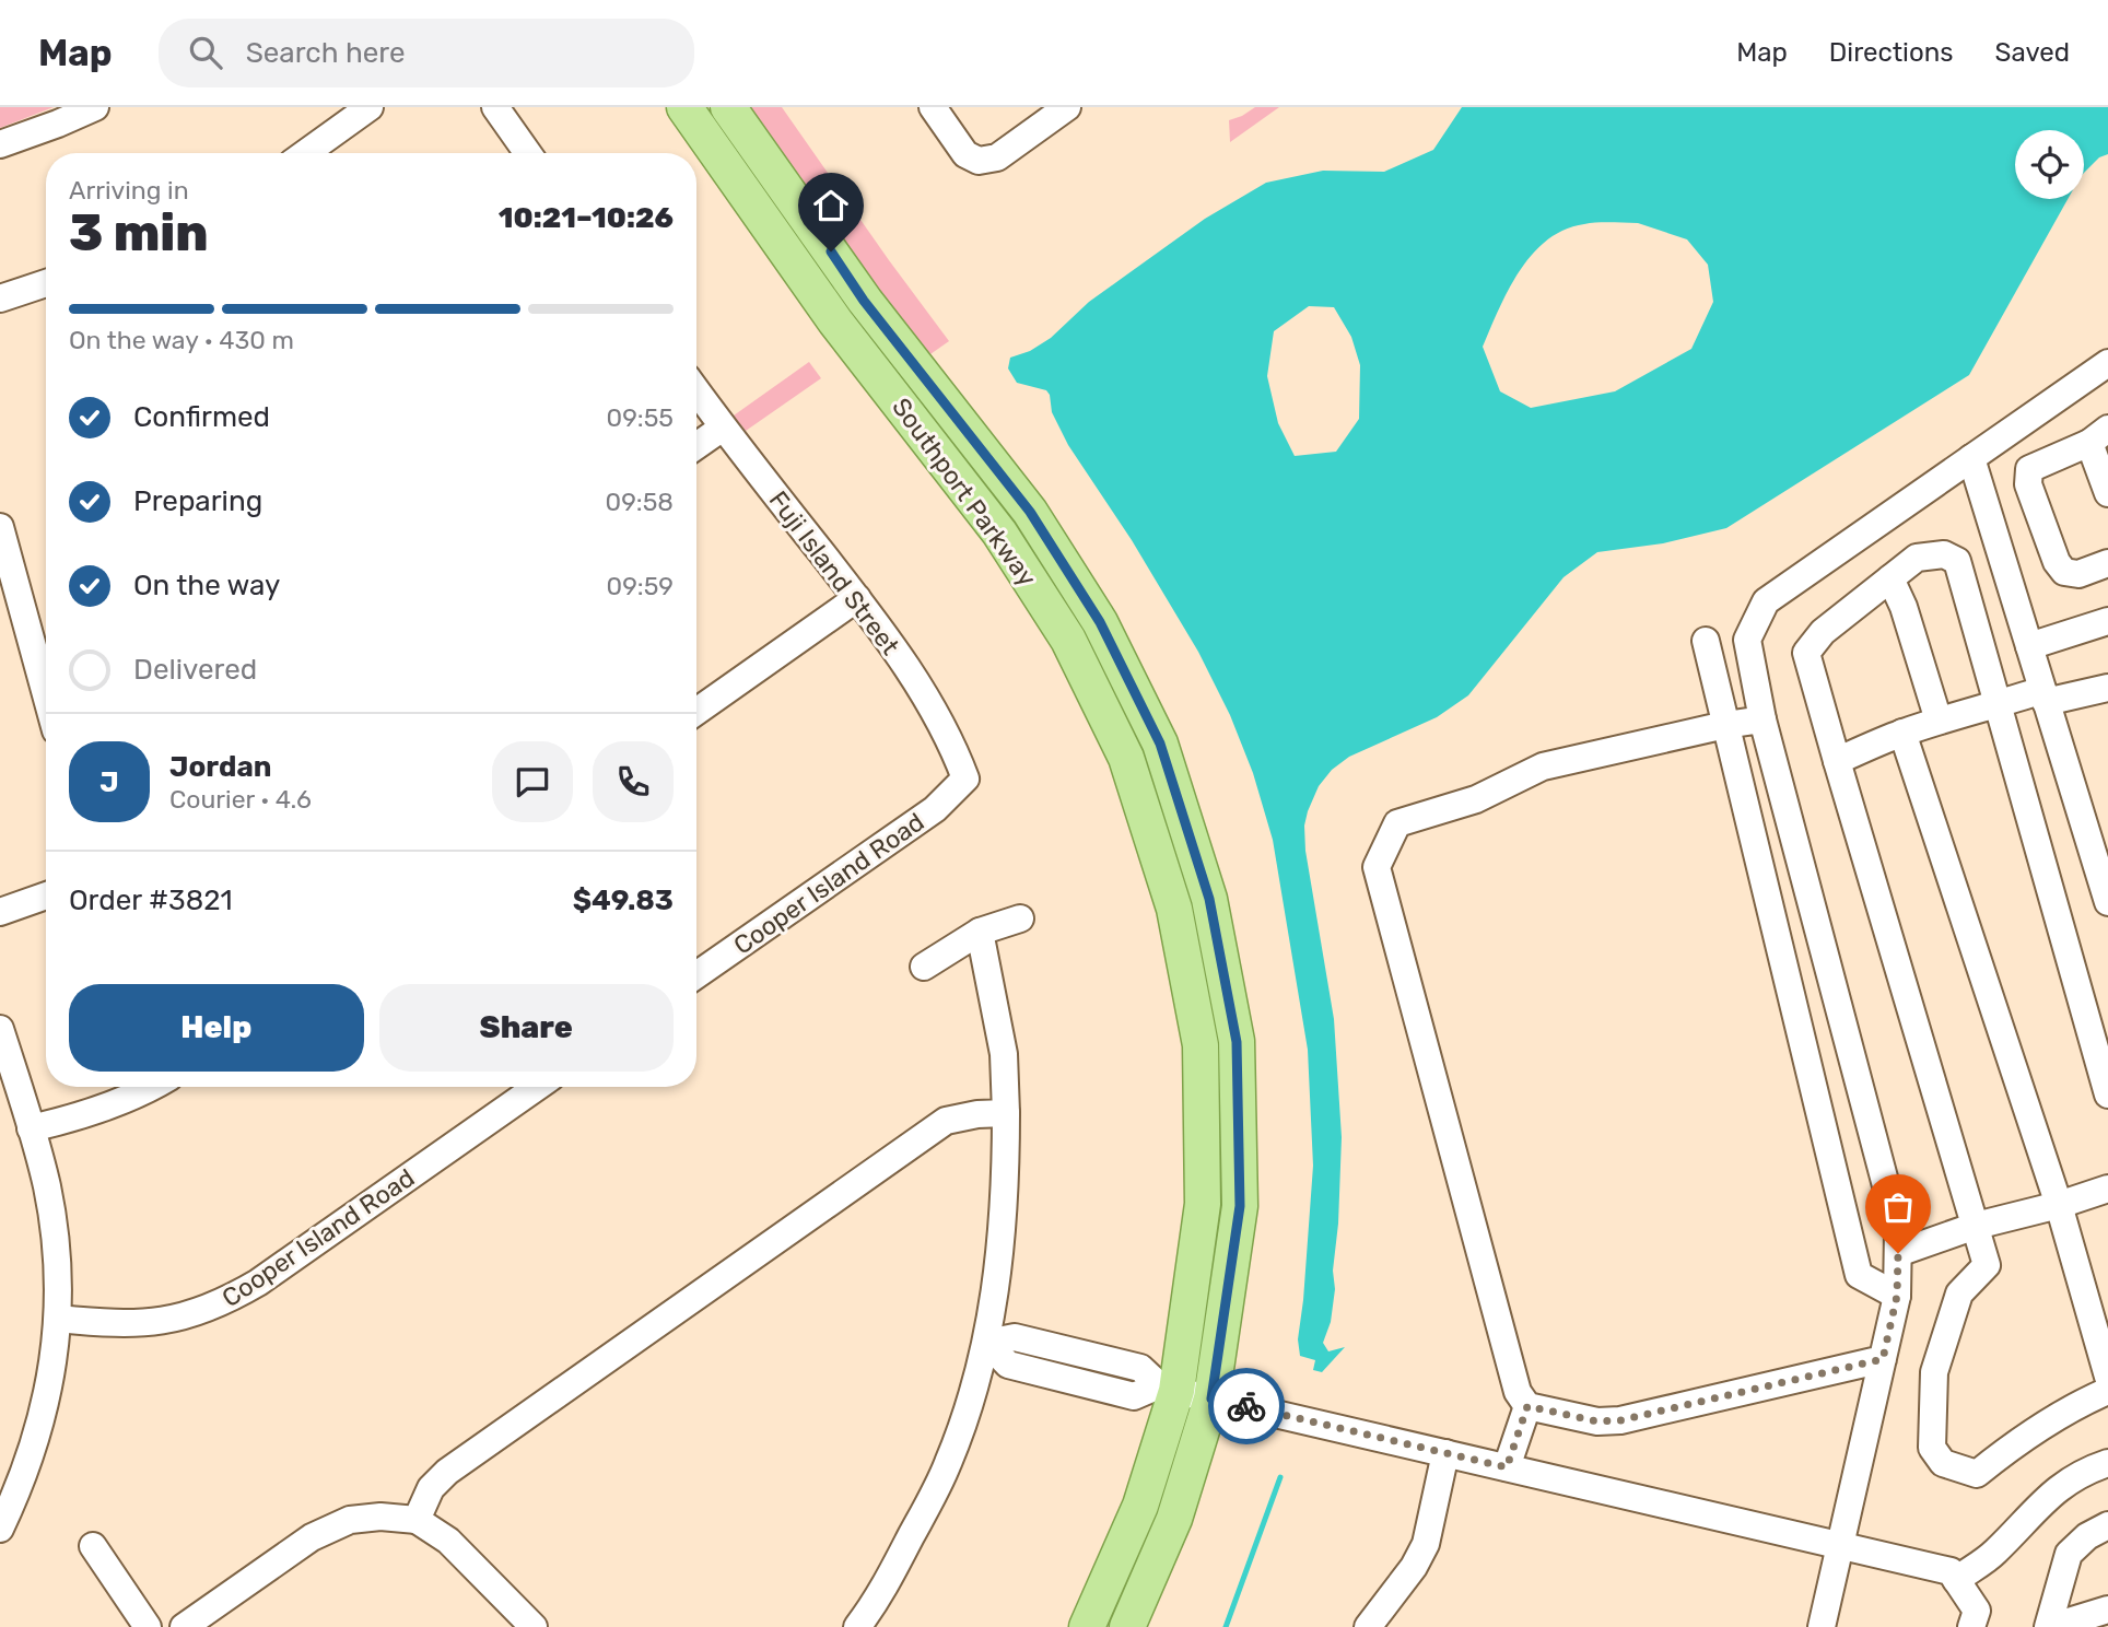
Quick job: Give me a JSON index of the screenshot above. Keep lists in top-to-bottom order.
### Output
{
  "streets": {
    "main road": ["Southport Parkway"],
    "street": ["Fuji Island Street", "Cooper Island Road"]
  },
  "crossings": [
    ["Fuji Island Street", "Cooper Island Road"]
  ],
  "page": {
    "header": "Map",
    "search": "Search here",
    "nav": ["Map", "Directions", "Saved"],
    "heading": ["3 min", "Arriving in", "10:21–10:26"],
    "panel": [
      "Jordan",
      "Courier · 4.6",
      "Order #3821",
      "$49.83"
    ],
    "bar": "On the way · 430 m",
    "list": [
      ["Confirmed", "09:55"],
      ["Preparing", "09:58"],
      ["On the way", "09:59"],
      "Delivered"
    ],
    "round": "J",
    "buttons": ["Help", "Share"]
  }
}
